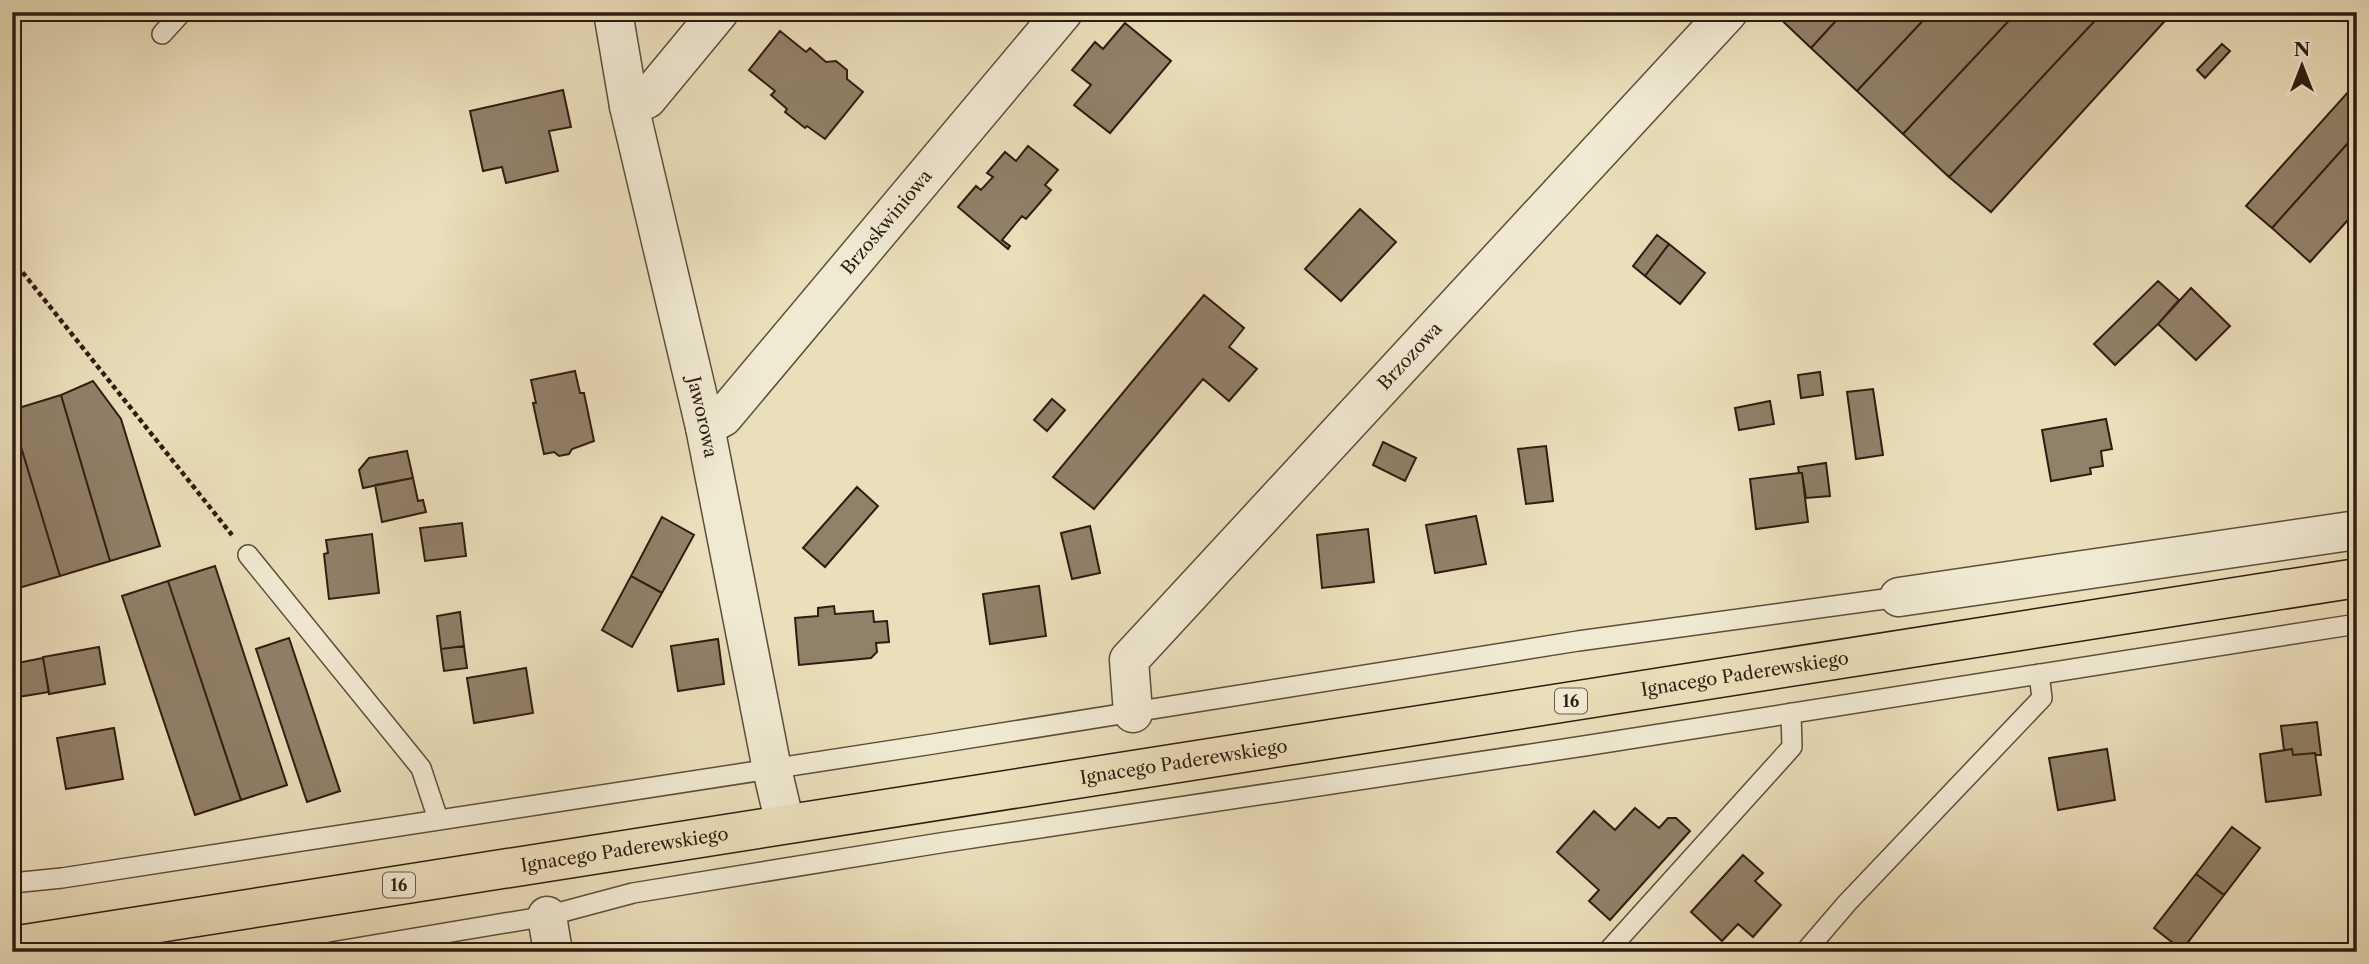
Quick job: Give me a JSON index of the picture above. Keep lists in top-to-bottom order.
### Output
{
  "streets": {
    "main road": ["Ignacego Paderewskiego", "16"],
    "street": ["Brzoskwiniowa", "Brzozowa", "Jaworowa"]
  },
  "crossings": [
    ["Brzoskwiniowa", "Jaworowa"],
    ["Jaworowa", "Ignacego Paderewskiego"]
  ],
  "north": "top"
}
